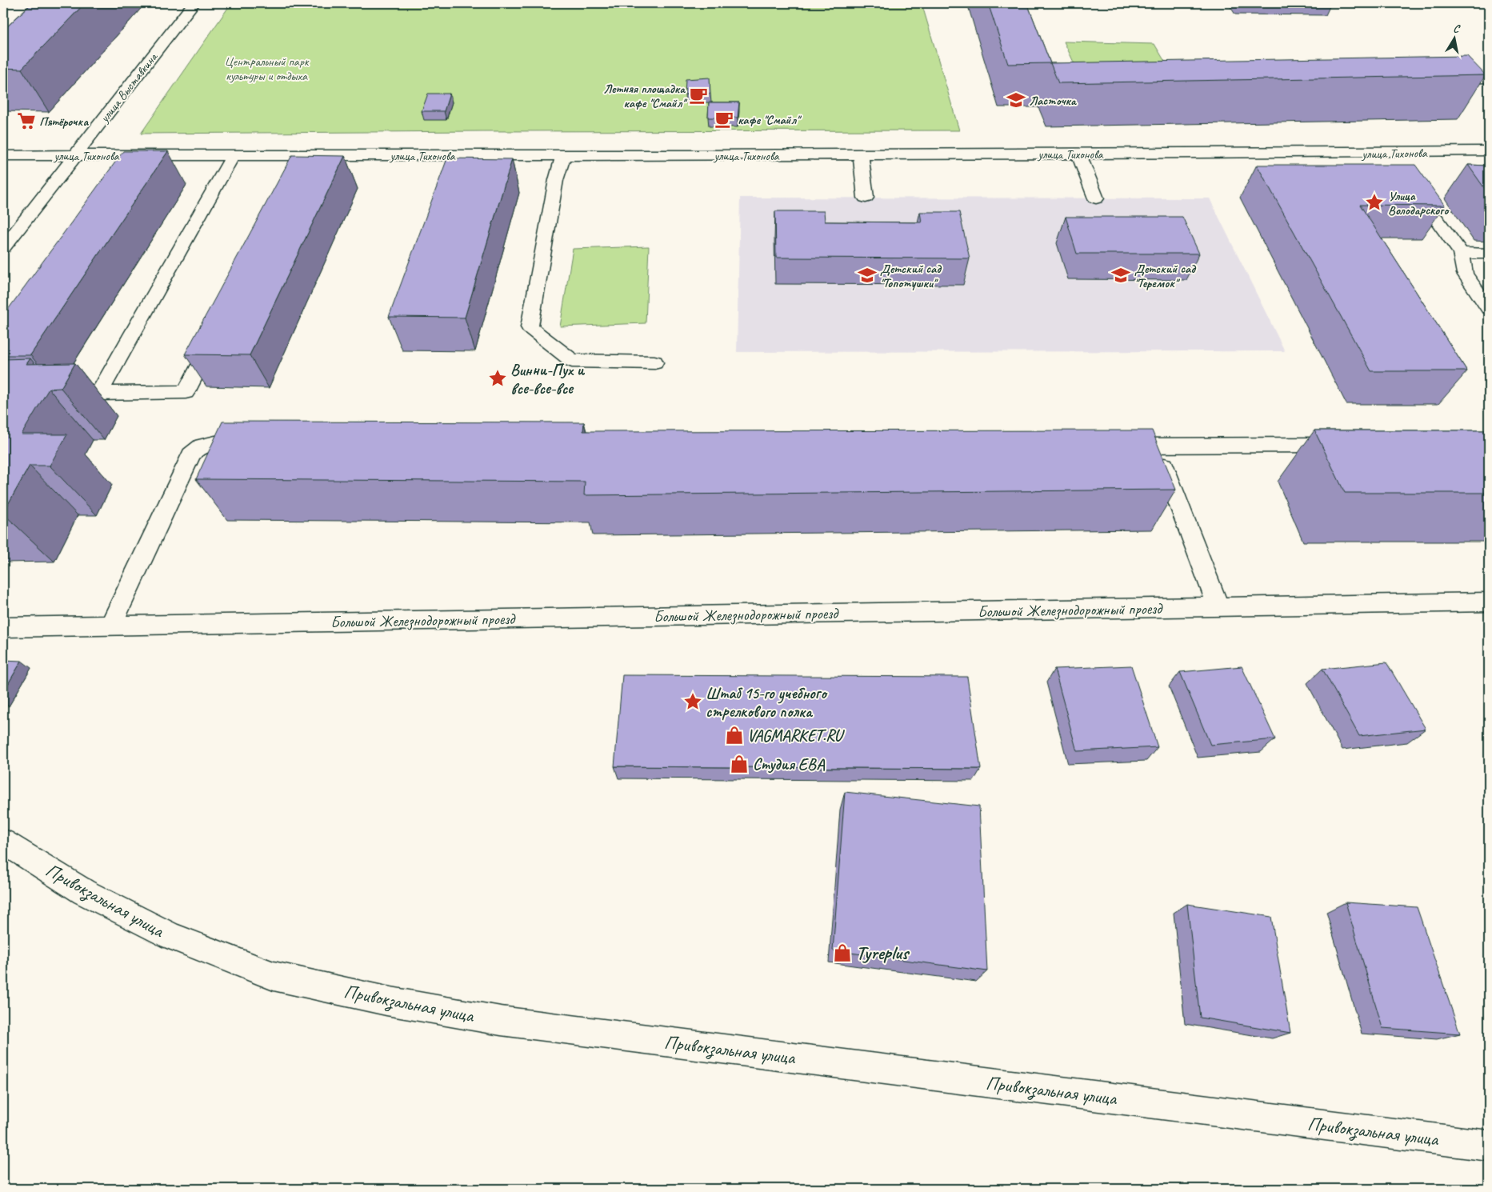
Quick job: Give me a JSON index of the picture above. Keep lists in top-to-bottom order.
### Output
{
  "streets": {
    "street": [
      "улица Выставкина",
      "улица Тихонова",
      "Большой Железнодорожный проезд",
      "Привокзальная улица"
    ]
  },
  "crossings": [
    ["улица Выставкина", "улица Тихонова"]
  ],
  "parks": ["Центральный парк культуры и отдыха"],
  "places": {
    "cafe": ["Летняя площадка кафе \"Смайл\"", "кафе \"Смайл\""],
    "school or university": ["Ласточка", "Детский сад \"Топотушки\"", "Детский сад \"Теремок\""],
    "supermarket": ["Пятёрочка"],
    "place": ["Улица Володарского", "Винни-Пух и все-все-все", "Штаб 15-го учебного стрелкового полка"],
    "shop": ["VAGMARKET.RU", "Студия ЕВА", "Tyreplus"]
  },
  "north": "top"
}
